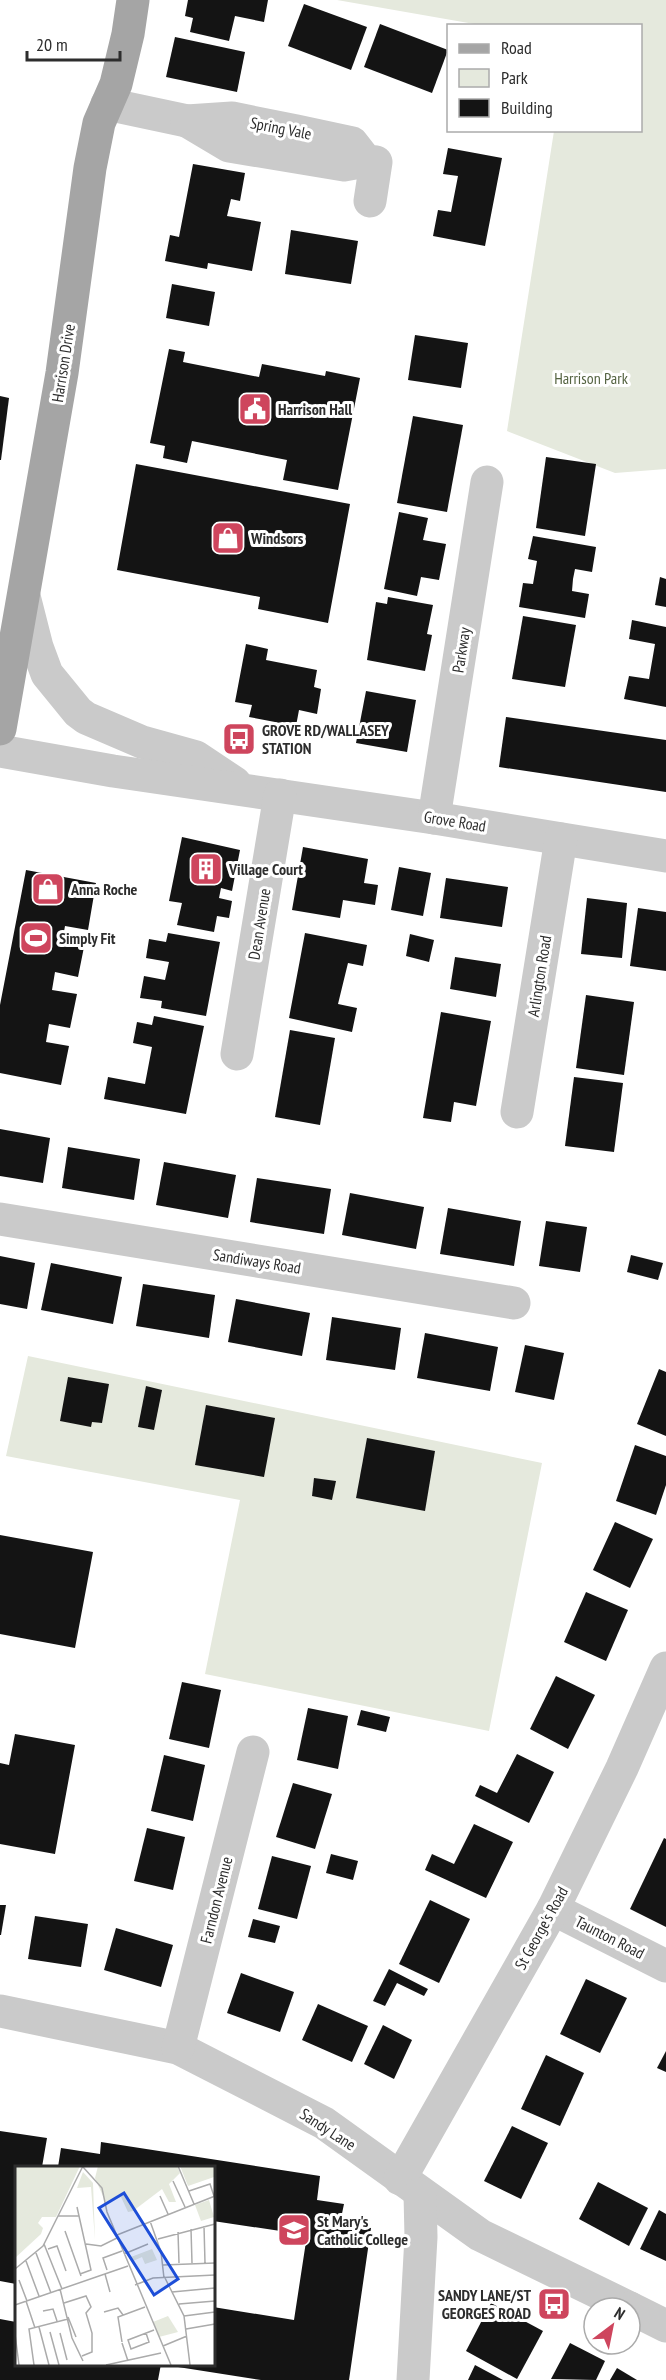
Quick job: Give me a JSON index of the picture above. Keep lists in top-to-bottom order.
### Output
{
  "streets": {
    "main road": ["Harrison Drive"],
    "street": [
      "Spring Vale",
      "Parkway",
      "Grove Road",
      "Dean Avenue",
      "Arlington Road",
      "Sandiways Road",
      "Farndon Avenue",
      "St George's Road",
      "Taunton Road",
      "Sandy Lane"
    ]
  },
  "crossings": [
    ["Spring Vale", "Harrison Drive"],
    ["Harrison Drive", "Grove Road"],
    ["Parkway", "Grove Road"],
    ["Grove Road", "Dean Avenue"],
    ["Grove Road", "Arlington Road"],
    ["Farndon Avenue", "Sandy Lane"],
    ["St George's Road", "Taunton Road"],
    ["St George's Road", "Sandy Lane"]
  ],
  "parks": ["Harrison Park"],
  "places": {
    "public building": ["Harrison Hall"],
    "shop": ["Windsors", "Anna Roche"],
    "bus stop": ["GROVE RD/WALLASEY STATION", "SANDY LANE/ST GEORGES ROAD"],
    "building": ["Village Court"],
    "sports": ["Simply Fit"],
    "school or university": ["St Mary's Catholic College"]
  },
  "legend": ["Road", "Park", "Building"],
  "scale_bar": "20 m",
  "north": "top right"
}
